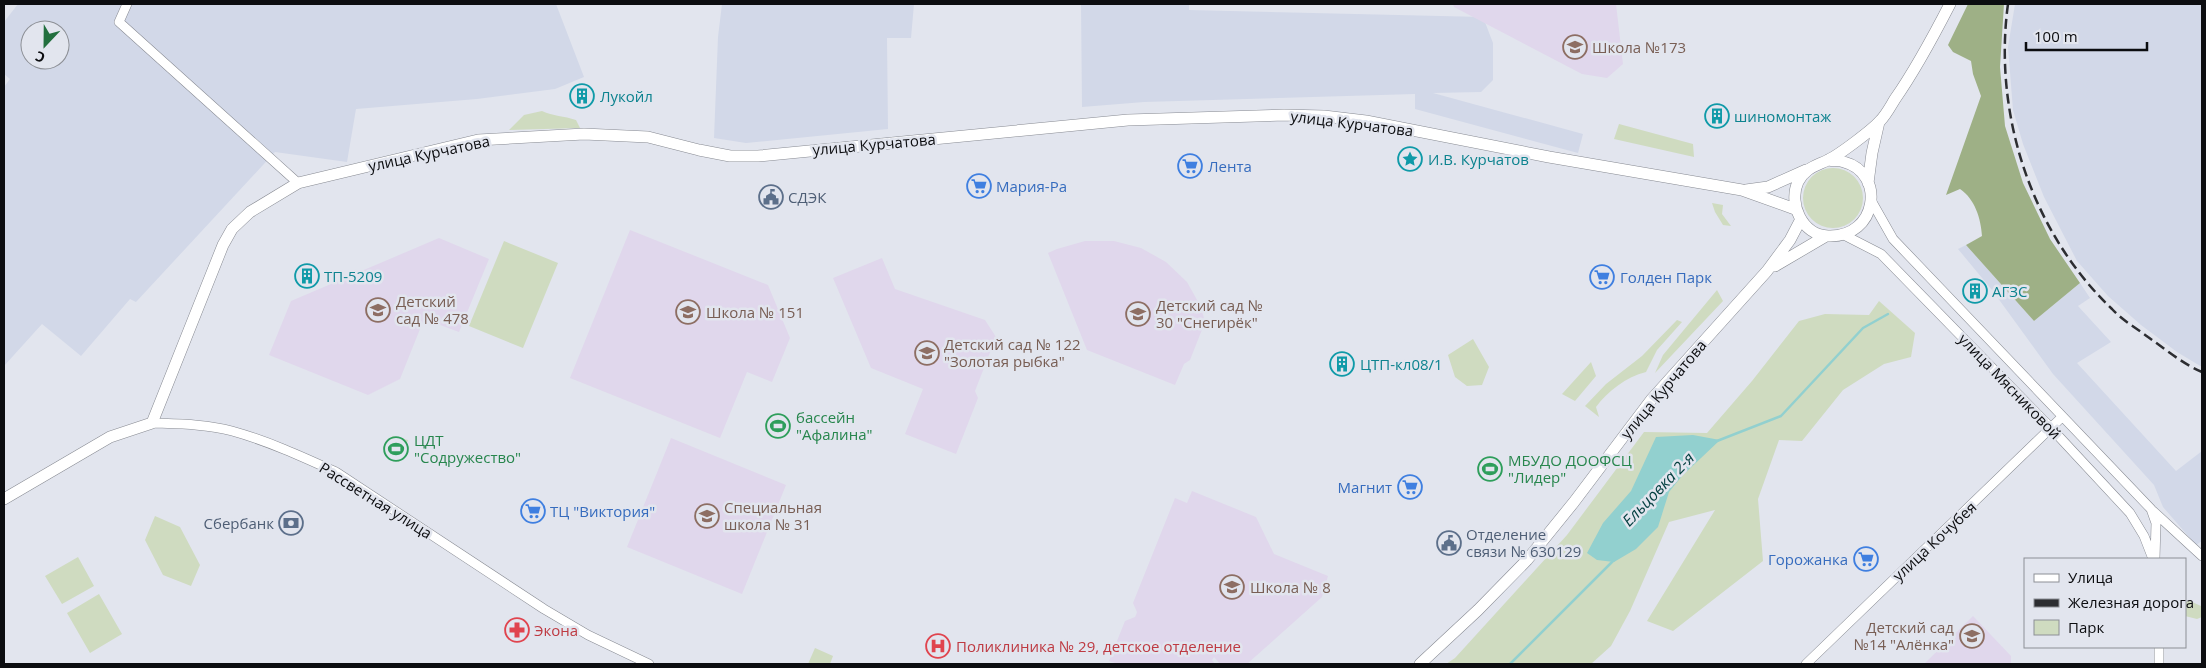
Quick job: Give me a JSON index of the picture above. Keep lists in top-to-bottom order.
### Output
{
  "streets": {
    "main road": ["улица Курчатова", "Рассветная улица"],
    "street": ["улица Мясниковой", "улица Кочубея"]
  },
  "crossings": [
    ["улица Курчатова", "Рассветная улица"],
    ["улица Мясниковой", "улица Кочубея"]
  ],
  "water": ["Ельцовка 2-я"],
  "places": {
    "school or university": [
      "Школа №173",
      "Детский сад № 478",
      "Школа № 151",
      "Детский сад № 30 \"Снегирёк\"",
      "Детский сад № 122 \"Золотая рыбка\"",
      "Специальная школа № 31",
      "Школа № 8",
      "Детский сад №14 \"Алёнка\""
    ],
    "building": [
      "Лукойл",
      "шиномонтаж",
      "ТП-5209",
      "АГЗС",
      "ЦТП-кл08/1"
    ],
    "place": ["И.В. Курчатов"],
    "supermarket": [
      "Лента",
      "Мария-Ра",
      "Голден Парк",
      "Магнит",
      "ТЦ \"Виктория\"",
      "Горожанка"
    ],
    "public building": ["СДЭК", "Отделение связи № 630129"],
    "sports": ["бассейн \"Афалина\"", "ЦДТ \"Содружество\"", "МБУДО ДООФСЦ \"Лидер\""],
    "bank": ["Сбербанк"],
    "pharmacy": ["Экона"],
    "hospital": ["Поликлиника № 29, детское отделение"]
  },
  "legend": ["Улица", "Железная дорога", "Парк"],
  "scale_bar": "100 m",
  "north": "bottom"
}
